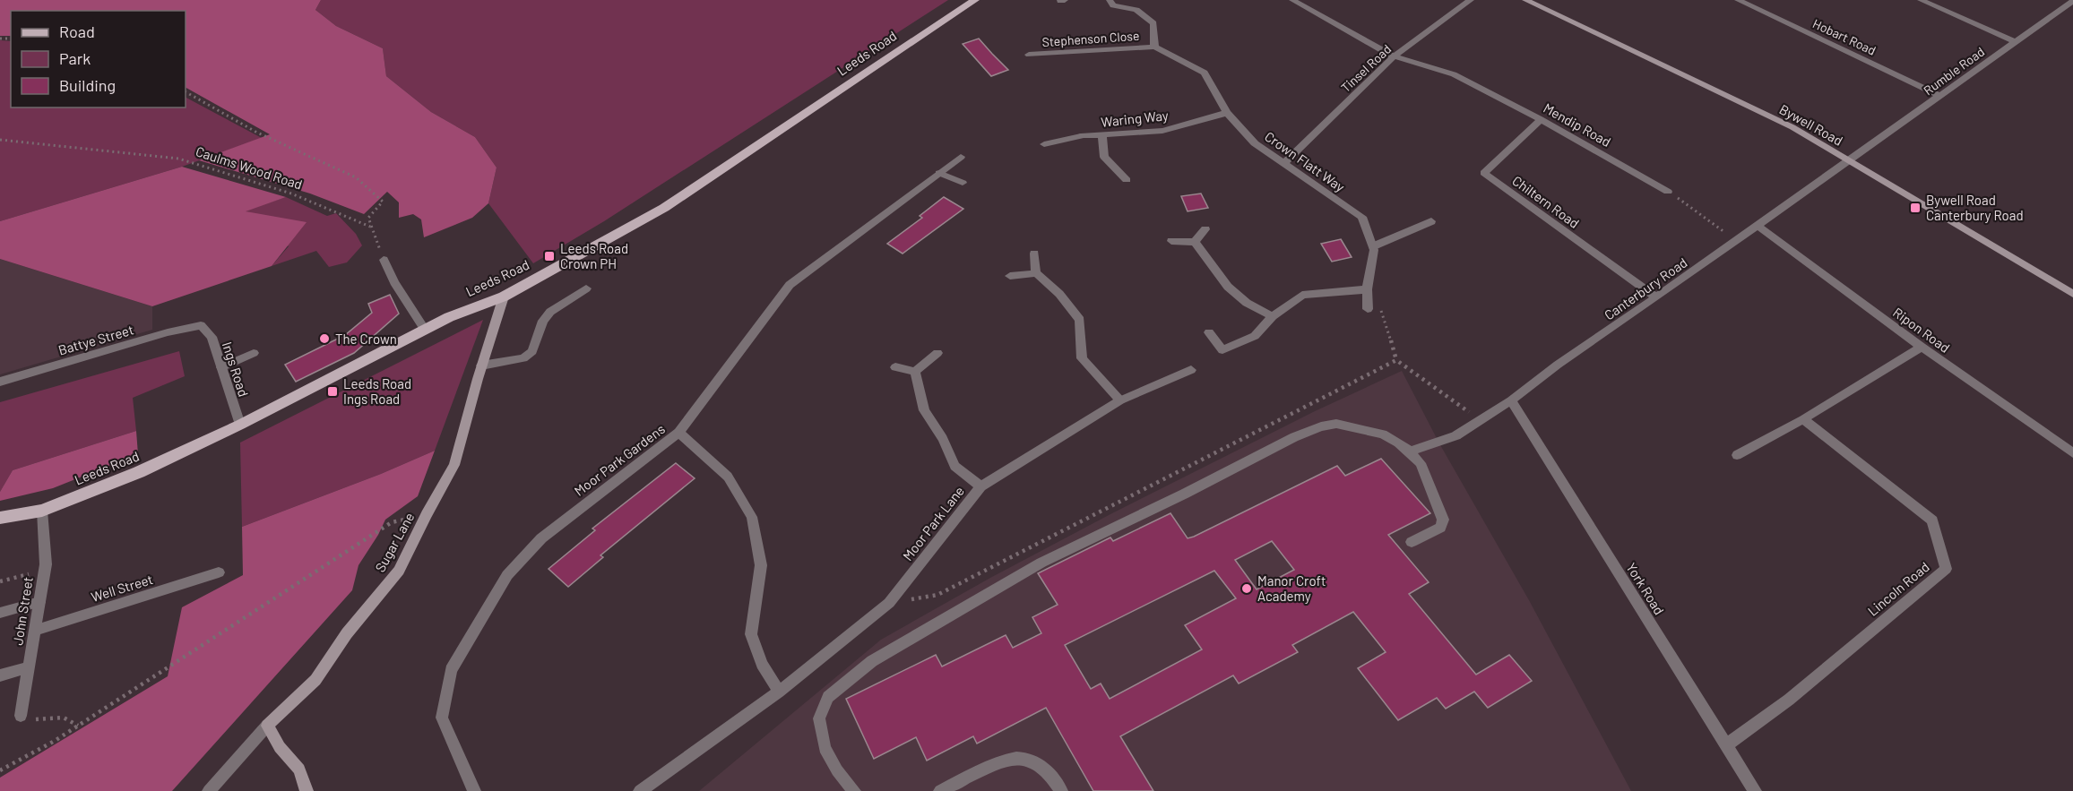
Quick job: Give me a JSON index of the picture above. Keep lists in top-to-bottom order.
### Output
{
  "streets": {
    "main road": ["Leeds Road"],
    "street": [
      "Hobart Road",
      "Stephenson Close",
      "Tinsel Road",
      "Rumble Road",
      "Waring Way",
      "Mendip Road",
      "Bywell Road",
      "Crown Flatt Way",
      "Chiltern Road",
      "Canterbury Road",
      "Ripon Road",
      "Battye Street",
      "Ings Road",
      "Moor Park Gardens",
      "Moor Park Lane",
      "Sugar Lane",
      "Well Street",
      "York Road",
      "Lincoln Road",
      "John Street"
    ],
    "path": ["Caulms Wood Road"]
  },
  "crossings": [
    ["Hobart Road", "Rumble Road"],
    ["Stephenson Close", "Crown Flatt Way"],
    ["Leeds Road", "Ings Road"],
    ["Leeds Road", "Sugar Lane"],
    ["Leeds Road", "John Street"],
    ["Tinsel Road", "Mendip Road"],
    ["Tinsel Road", "Crown Flatt Way"],
    ["Rumble Road", "Bywell Road"],
    ["Rumble Road", "Canterbury Road"],
    ["Waring Way", "Crown Flatt Way"],
    ["Mendip Road", "Chiltern Road"],
    ["Bywell Road", "Canterbury Road"],
    ["Chiltern Road", "Canterbury Road"],
    ["Canterbury Road", "Ripon Road"],
    ["Canterbury Road", "York Road"],
    ["Battye Street", "Ings Road"],
    ["Well Street", "John Street"],
    ["York Road", "Lincoln Road"]
  ],
  "places": {
    "transit": ["Bywell Road Canterbury Road", "Leeds Road Crown PH", "Leeds Road Ings Road"],
    "other": ["The Crown", "Manor Croft Academy"]
  },
  "legend": ["Road", "Park", "Building"]
}
